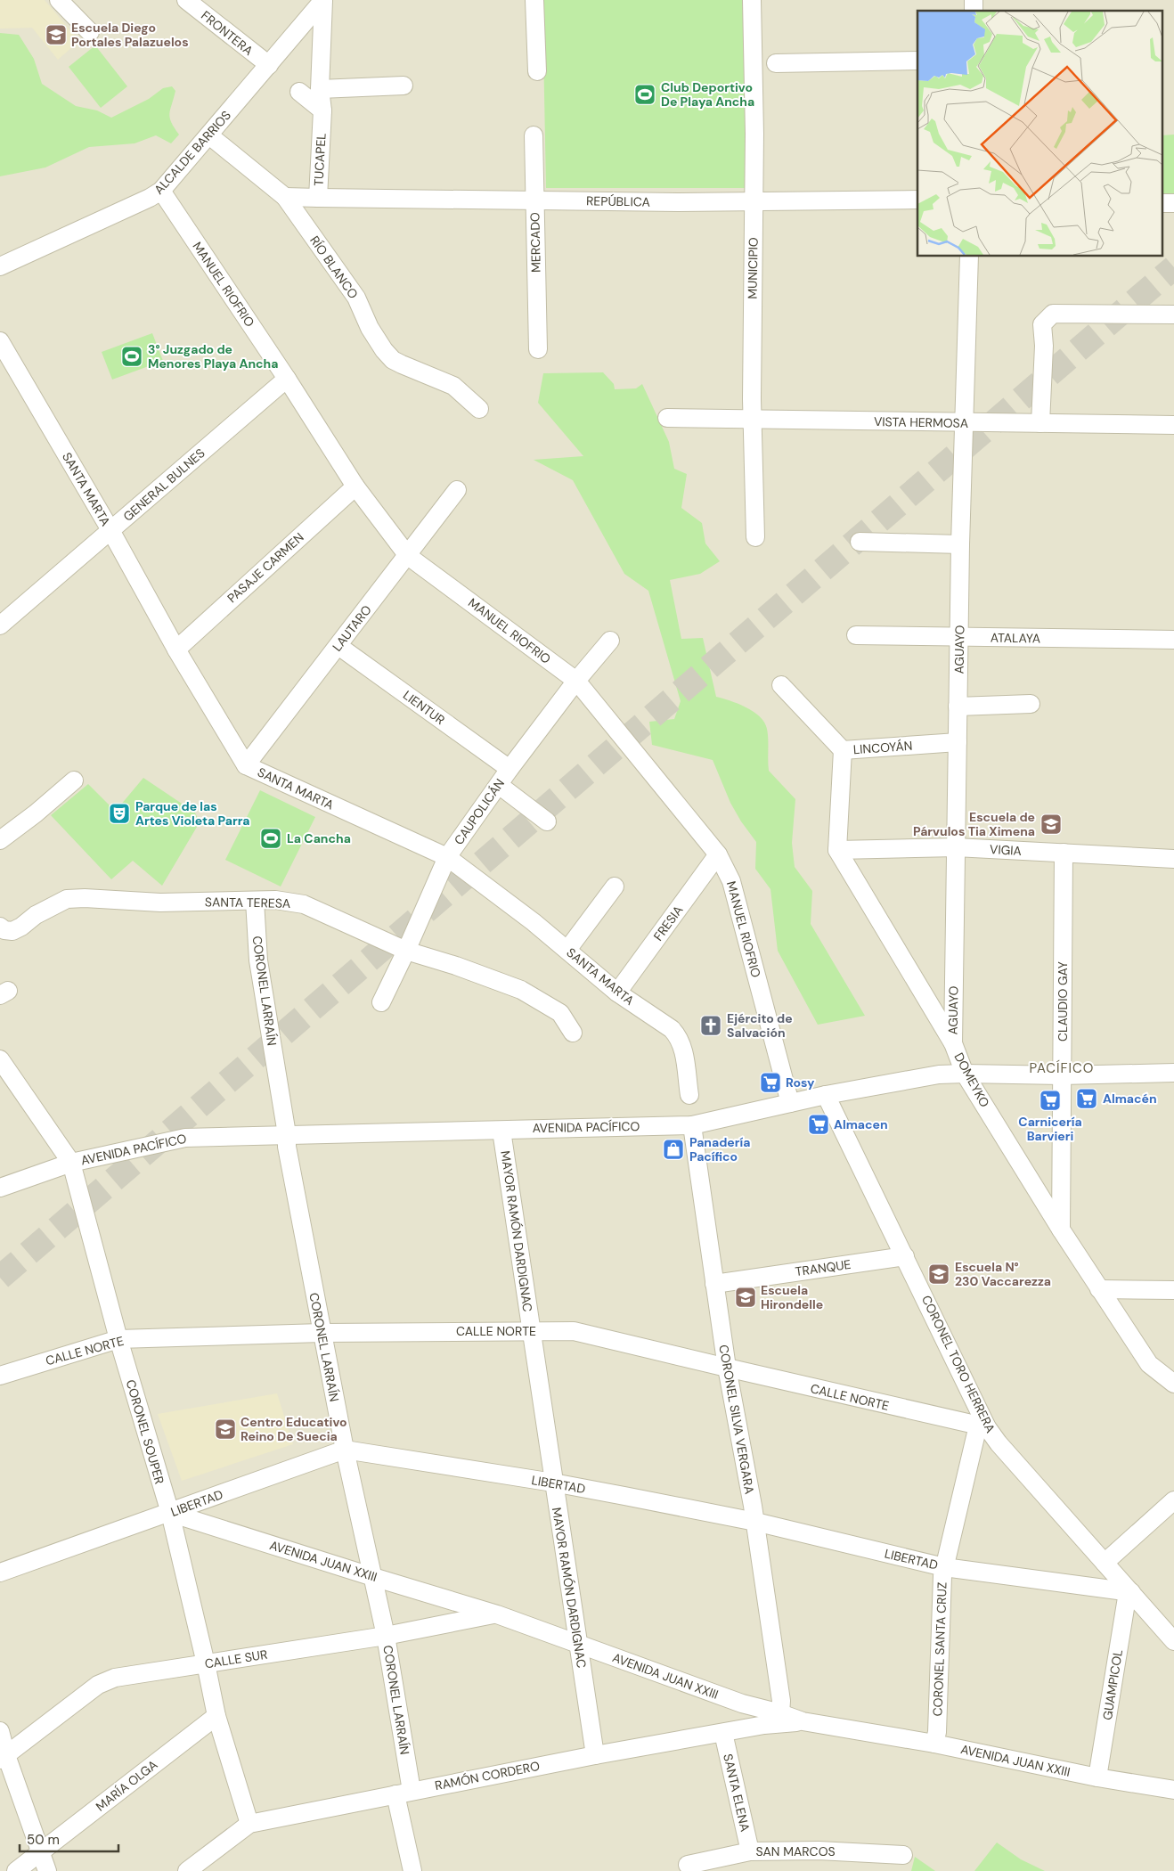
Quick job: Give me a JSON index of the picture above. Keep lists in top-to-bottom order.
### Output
{
  "streets": {
    "street": [
      "FRONTERA",
      "ALCALDE BARRIOS",
      "TUCAPEL",
      "REPÚBLICA",
      "MERCADO",
      "RÍO BLANCO",
      "MUNICIPIO",
      "MANUEL RIOFRIO",
      "VISTA HERMOSA",
      "GENERAL BULNES",
      "SANTA MARTA",
      "PASAJE CARMEN",
      "LAUTARO",
      "ATALAYA",
      "AGUAYO",
      "LIENTUR",
      "LINCOYÁN",
      "CAUPOLICÁN",
      "VIGIA",
      "SANTA TERESA",
      "FRESIA",
      "CORONEL LARRAÍN",
      "CLAUDIO GAY",
      "DOMEYKO",
      "AVENIDA PACÍFICO",
      "MAYOR RAMÓN DARDIGNAC",
      "TRANQUE",
      "CALLE NORTE",
      "CORONEL TORO HERRERA",
      "CORONEL SILVA VERGARA",
      "CORONEL SOUPER",
      "LIBERTAD",
      "AVENIDA JUAN XXIII",
      "CORONEL SANTA CRUZ",
      "CALLE SUR",
      "GUAMPICOL",
      "RAMÓN CORDERO",
      "MARÍA OLGA",
      "SANTA ELENA",
      "SAN MARCOS"
    ]
  },
  "crossings": [
    ["FRONTERA", "ALCALDE BARRIOS"],
    ["ALCALDE BARRIOS", "TUCAPEL"],
    ["ALCALDE BARRIOS", "RÍO BLANCO"],
    ["ALCALDE BARRIOS", "MANUEL RIOFRIO"],
    ["TUCAPEL", "REPÚBLICA"],
    ["TUCAPEL", "RÍO BLANCO"],
    ["REPÚBLICA", "MERCADO"],
    ["REPÚBLICA", "MUNICIPIO"],
    ["MUNICIPIO", "VISTA HERMOSA"],
    ["MANUEL RIOFRIO", "GENERAL BULNES"],
    ["MANUEL RIOFRIO", "PASAJE CARMEN"],
    ["MANUEL RIOFRIO", "LAUTARO"],
    ["MANUEL RIOFRIO", "CAUPOLICÁN"],
    ["MANUEL RIOFRIO", "FRESIA"],
    ["MANUEL RIOFRIO", "AVENIDA PACÍFICO"],
    ["VISTA HERMOSA", "AGUAYO"],
    ["GENERAL BULNES", "SANTA MARTA"],
    ["SANTA MARTA", "PASAJE CARMEN"],
    ["SANTA MARTA", "LAUTARO"],
    ["SANTA MARTA", "CAUPOLICÁN"],
    ["SANTA MARTA", "FRESIA"],
    ["LAUTARO", "LIENTUR"],
    ["ATALAYA", "AGUAYO"],
    ["AGUAYO", "LINCOYÁN"],
    ["AGUAYO", "VIGIA"],
    ["AGUAYO", "DOMEYKO"],
    ["LIENTUR", "CAUPOLICÁN"],
    ["CAUPOLICÁN", "SANTA TERESA"],
    ["VIGIA", "CLAUDIO GAY"],
    ["VIGIA", "DOMEYKO"],
    ["SANTA TERESA", "CORONEL LARRAÍN"],
    ["CORONEL LARRAÍN", "AVENIDA PACÍFICO"],
    ["CORONEL LARRAÍN", "CALLE NORTE"],
    ["CORONEL LARRAÍN", "LIBERTAD"],
    ["CORONEL LARRAÍN", "AVENIDA JUAN XXIII"],
    ["CORONEL LARRAÍN", "CALLE SUR"],
    ["CORONEL LARRAÍN", "RAMÓN CORDERO"],
    ["CLAUDIO GAY", "DOMEYKO"],
    ["CLAUDIO GAY", "AVENIDA PACÍFICO"],
    ["DOMEYKO", "AVENIDA PACÍFICO"],
    ["AVENIDA PACÍFICO", "MAYOR RAMÓN DARDIGNAC"],
    ["AVENIDA PACÍFICO", "CORONEL TORO HERRERA"],
    ["AVENIDA PACÍFICO", "CORONEL SILVA VERGARA"],
    ["AVENIDA PACÍFICO", "CORONEL SOUPER"],
    ["MAYOR RAMÓN DARDIGNAC", "CALLE NORTE"],
    ["MAYOR RAMÓN DARDIGNAC", "LIBERTAD"],
    ["MAYOR RAMÓN DARDIGNAC", "AVENIDA JUAN XXIII"],
    ["MAYOR RAMÓN DARDIGNAC", "RAMÓN CORDERO"],
    ["TRANQUE", "CORONEL TORO HERRERA"],
    ["TRANQUE", "CORONEL SILVA VERGARA"],
    ["CALLE NORTE", "CORONEL TORO HERRERA"],
    ["CALLE NORTE", "CORONEL SILVA VERGARA"],
    ["CALLE NORTE", "CORONEL SOUPER"],
    ["CALLE NORTE", "CORONEL SANTA CRUZ"],
    ["CORONEL TORO HERRERA", "LIBERTAD"],
    ["CORONEL TORO HERRERA", "CORONEL SANTA CRUZ"],
    ["CORONEL TORO HERRERA", "GUAMPICOL"],
    ["CORONEL SILVA VERGARA", "LIBERTAD"],
    ["CORONEL SILVA VERGARA", "AVENIDA JUAN XXIII"],
    ["CORONEL SOUPER", "LIBERTAD"],
    ["CORONEL SOUPER", "AVENIDA JUAN XXIII"],
    ["CORONEL SOUPER", "CALLE SUR"],
    ["CORONEL SOUPER", "RAMÓN CORDERO"],
    ["CORONEL SOUPER", "MARÍA OLGA"],
    ["LIBERTAD", "AVENIDA JUAN XXIII"],
    ["LIBERTAD", "CORONEL SANTA CRUZ"],
    ["LIBERTAD", "GUAMPICOL"],
    ["AVENIDA JUAN XXIII", "CORONEL SANTA CRUZ"],
    ["AVENIDA JUAN XXIII", "CALLE SUR"],
    ["AVENIDA JUAN XXIII", "GUAMPICOL"],
    ["AVENIDA JUAN XXIII", "RAMÓN CORDERO"],
    ["RAMÓN CORDERO", "SANTA ELENA"],
    ["SANTA ELENA", "SAN MARCOS"]
  ],
  "districts": ["PACÍFICO"],
  "places": {
    "school or university": [
      "Escuela Diego Portales Palazuelos",
      "Escuela de Párvulos Tia Ximena",
      "Escuela N° 230 Vaccarezza",
      "Escuela Hirondelle",
      "Centro Educativo Reino De Suecia"
    ],
    "sports": ["Club Deportivo De Playa Ancha", "3° Juzgado de Menores Playa Ancha", "La Cancha"],
    "theatre": ["Parque de las Artes Violeta Parra"],
    "church": ["Ejército de Salvación"],
    "supermarket": [
      "Rosy",
      "Almacén",
      "Carnicería Barvieri",
      "Almacen"
    ],
    "shop": ["Panadería Pacífico"]
  },
  "scale_bar": "50 m"
}
